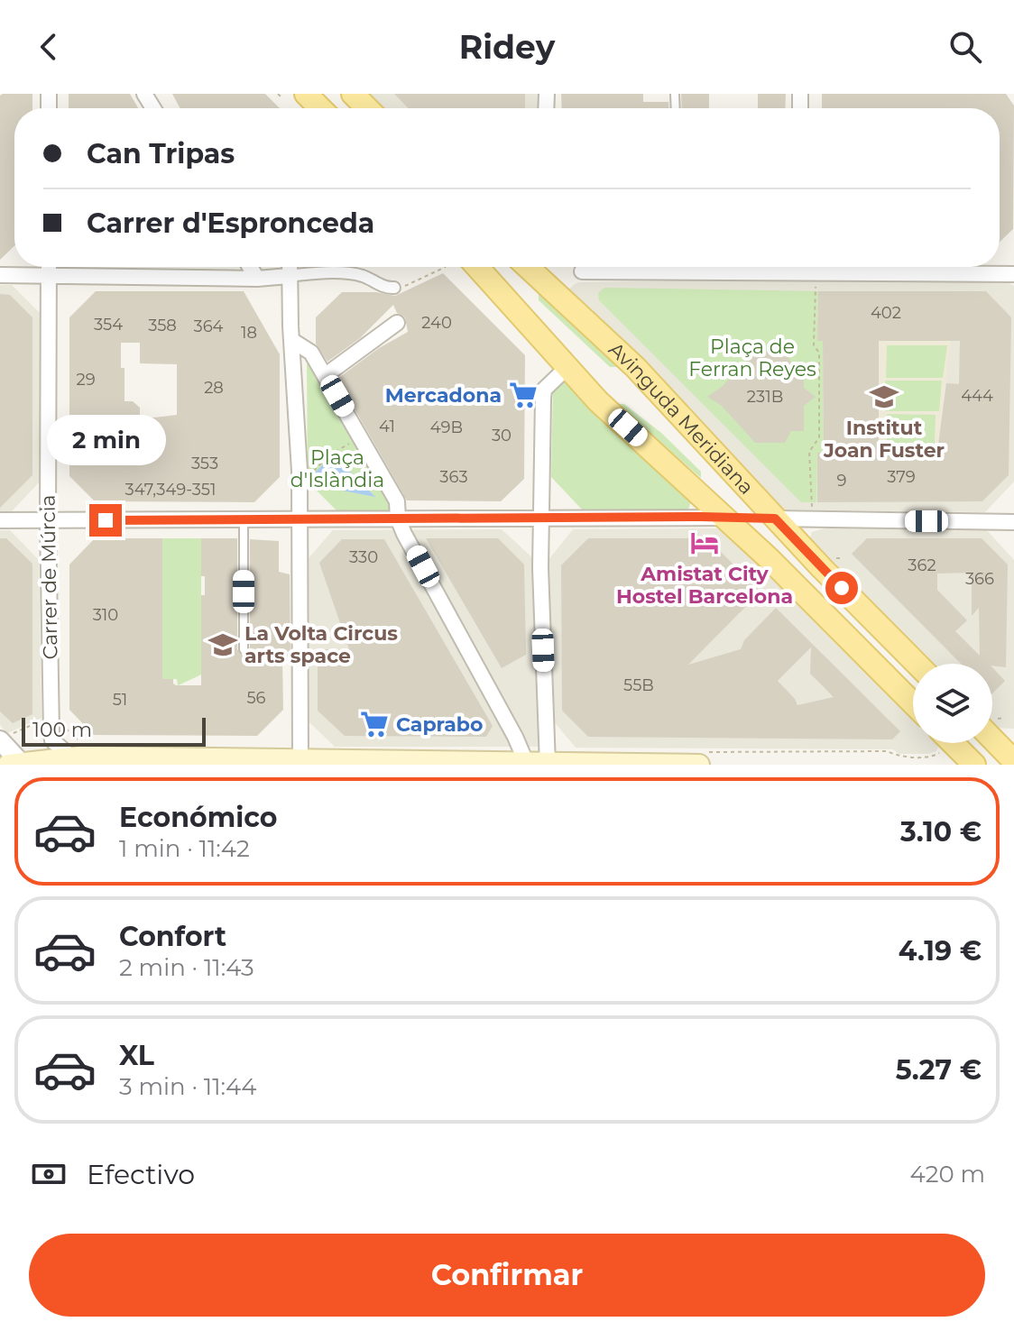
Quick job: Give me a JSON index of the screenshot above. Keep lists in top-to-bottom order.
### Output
{
  "streets": {
    "main road": ["Avinguda Meridiana"],
    "street": ["Carrer de Múrcia"]
  },
  "parks": ["Plaça de Ferran Reyes", "Plaça d'Islàndia"],
  "places": {
    "supermarket": ["Mercadona", "Caprabo"],
    "school or university": ["Institut Joan Fuster", "La Volta Circus arts space"],
    "hotel": ["Amistat City Hostel Barcelona"]
  },
  "house_numbers": [
    "402",
    "240",
    "354",
    "358",
    "364",
    "18",
    "29",
    "28",
    "444",
    "231B",
    "41",
    "49B",
    "30",
    "353",
    "363",
    "379",
    "9",
    "347,349-351",
    "330",
    "362",
    "366",
    "310",
    "55B",
    "56",
    "51"
  ],
  "scale_bar": "100 m",
  "page": {
    "header": "Ridey",
    "banner": ["Can Tripas", "Carrer d'Espronceda"],
    "bubble": "2 min",
    "scale": "100 m",
    "list": [
      {
        "name": "Económico",
        "note": "1 min · 11:42",
        "value": "3.10 €"
      },
      {
        "name": "Confort",
        "note": "2 min · 11:43",
        "value": "4.19 €"
      },
      {
        "name": "XL",
        "note": "3 min · 11:44",
        "value": "5.27 €"
      }
    ],
    "pay": ["Efectivo", "420 m"],
    "buttons": "Confirmar"
  }
}
